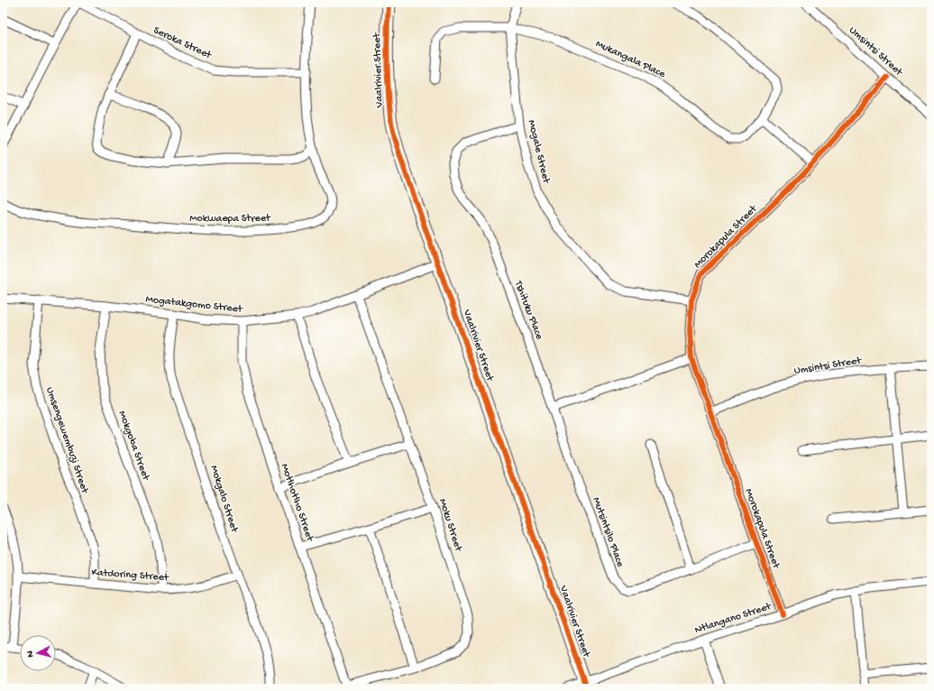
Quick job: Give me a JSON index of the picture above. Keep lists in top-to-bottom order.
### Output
{
  "streets": {
    "street": [
      "Seroka Street",
      "Umsintsi Street",
      "Mukangala Place",
      "Vaalrivier Street",
      "Mogale Street",
      "Mokwaepa Street",
      "Morokapula Street",
      "Mogatakgomo Street",
      "Tshituku Place",
      "Umsengewembuzi Street",
      "Mokgoba Street",
      "Mokgalo Street",
      "Motlhotlho Street",
      "Moku Street",
      "Mutsintsilo Place",
      "Katdoring Street",
      "Ntlangano Street"
    ]
  },
  "crossings": [
    ["Seroka Street", "Mokwaepa Street"],
    ["Umsintsi Street", "Morokapula Street"],
    ["Mukangala Place", "Mogale Street"],
    ["Vaalrivier Street", "Mogatakgomo Street"],
    ["Vaalrivier Street", "Ntlangano Street"],
    ["Mogale Street", "Morokapula Street"],
    ["Mogale Street", "Tshituku Place"],
    ["Morokapula Street", "Mutsintsilo Place"],
    ["Morokapula Street", "Ntlangano Street"],
    ["Mogatakgomo Street", "Umsengewembuzi Street"],
    ["Mogatakgomo Street", "Mokgoba Street"],
    ["Mogatakgomo Street", "Mokgalo Street"],
    ["Mogatakgomo Street", "Motlhotlho Street"],
    ["Mogatakgomo Street", "Moku Street"],
    ["Tshituku Place", "Mutsintsilo Place"],
    ["Umsengewembuzi Street", "Katdoring Street"],
    ["Mokgoba Street", "Katdoring Street"],
    ["Mokgalo Street", "Katdoring Street"],
    ["Motlhotlho Street", "Moku Street"]
  ],
  "north": "left"
}
